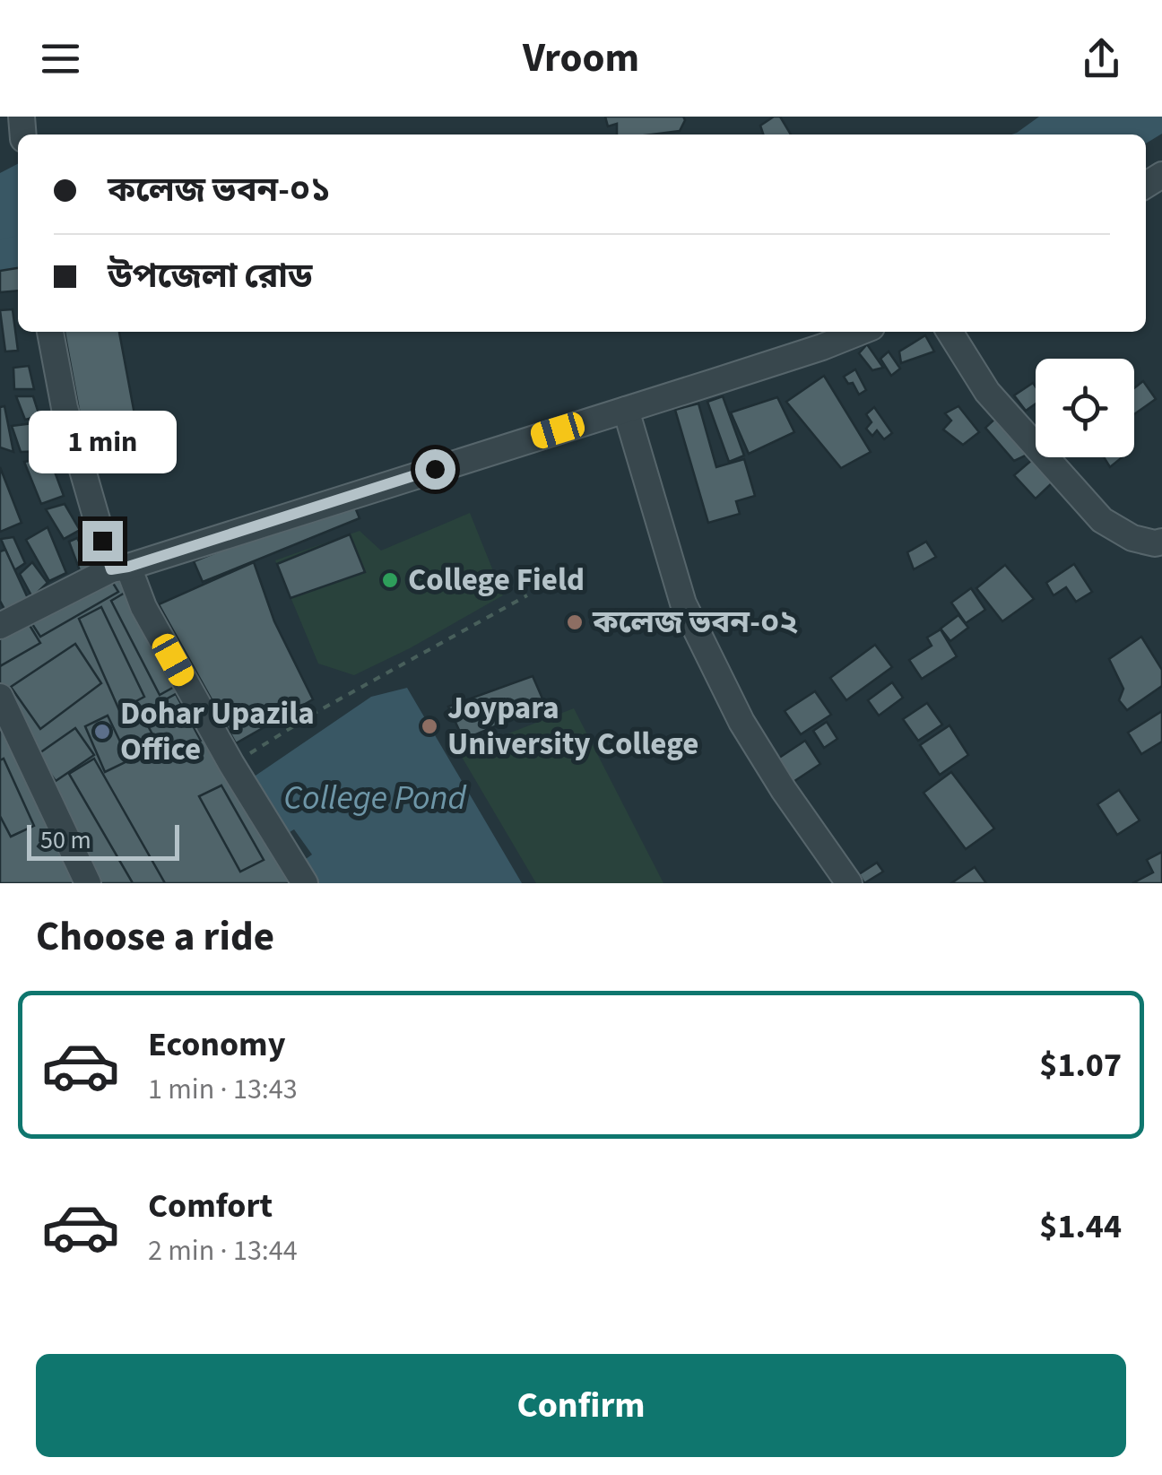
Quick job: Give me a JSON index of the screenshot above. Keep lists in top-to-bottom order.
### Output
{
  "water": ["College Pond"],
  "places": [
    "College Field",
    "কলেজ ভবন-০২",
    "Joypara University College",
    "Dohar Upazila Office"
  ],
  "scale_bar": "50 m",
  "page": {
    "header": "Vroom",
    "banner": ["কলেজ ভবন-০১", "উপজেলা রোড"],
    "bubble": "1 min",
    "scale": "50 m",
    "heading": "Choose a ride",
    "list": [
      {
        "name": "Economy",
        "note": "1 min · 13:43",
        "value": "$1.07"
      },
      {
        "name": "Comfort",
        "note": "2 min · 13:44",
        "value": "$1.44"
      }
    ],
    "buttons": "Confirm"
  }
}
